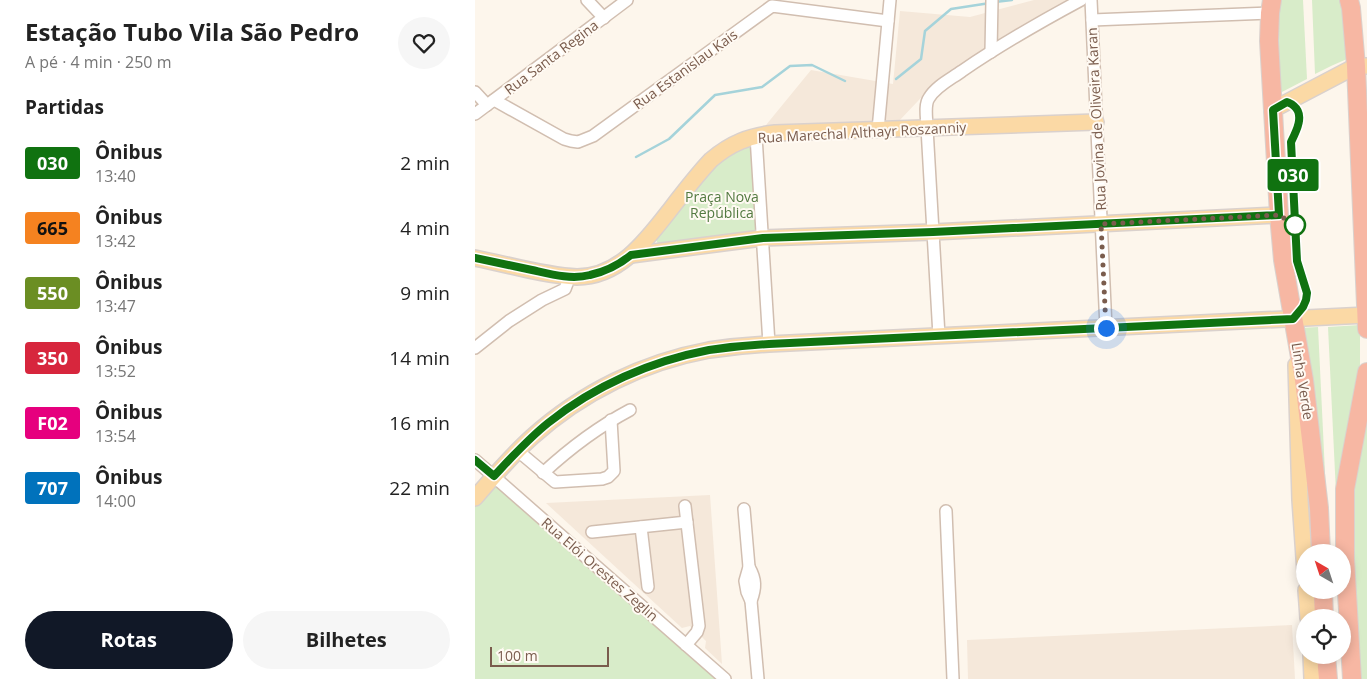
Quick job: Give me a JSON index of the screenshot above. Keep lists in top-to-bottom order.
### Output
{
  "streets": {
    "highway": ["Linha Verde"],
    "main road": ["Rua Marechal Althayr Roszanniy"],
    "street": [
      "Rua Santa Regina",
      "Rua Estanislau Kais",
      "Rua Jovina de Oliveira Karan",
      "Rua Elói Orestes Zeglin"
    ]
  },
  "crossings": [
    ["Rua Santa Regina", "Rua Estanislau Kais"],
    ["Rua Jovina de Oliveira Karan", "Rua Marechal Althayr Roszanniy"]
  ],
  "parks": ["Praça Nova República"],
  "lines": ["bus line 030"],
  "scale_bar": "100 m",
  "north": "top left",
  "page": {
    "heading": [
      ["Estação Tubo Vila São Pedro", "A pé · 4 min · 250 m"],
      "Partidas"
    ],
    "on_map": "030",
    "list": [
      {
        "mark": "030",
        "name": "Ônibus",
        "note": "13:40",
        "value": "2 min"
      },
      {
        "mark": "665",
        "name": "Ônibus",
        "note": "13:42",
        "value": "4 min"
      },
      {
        "mark": "550",
        "name": "Ônibus",
        "note": "13:47",
        "value": "9 min"
      },
      {
        "mark": "350",
        "name": "Ônibus",
        "note": "13:52",
        "value": "14 min"
      },
      {
        "mark": "F02",
        "name": "Ônibus",
        "note": "13:54",
        "value": "16 min"
      },
      {
        "mark": "707",
        "name": "Ônibus",
        "note": "14:00",
        "value": "22 min"
      }
    ],
    "buttons": ["Rotas", "Bilhetes"],
    "scale": "100 m"
  }
}
